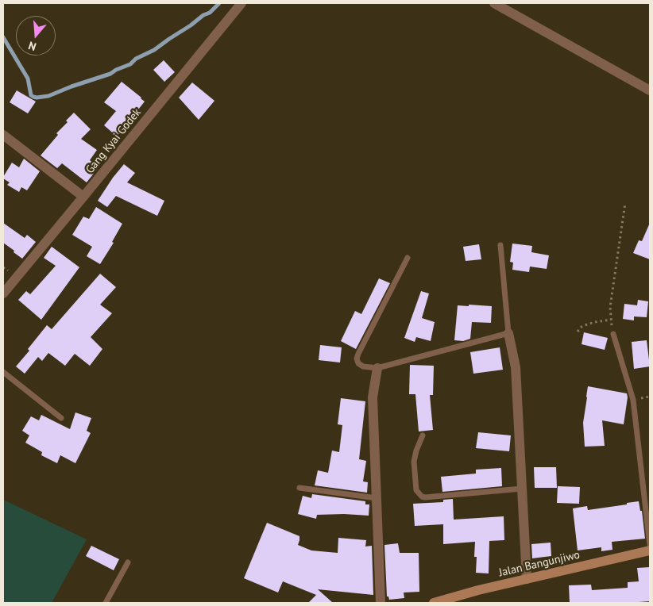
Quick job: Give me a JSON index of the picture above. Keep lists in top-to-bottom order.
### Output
{
  "streets": {
    "main road": ["Jalan Bangunjiwo"],
    "street": ["Gang Kyai Godek"]
  },
  "north": "bottom"
}
